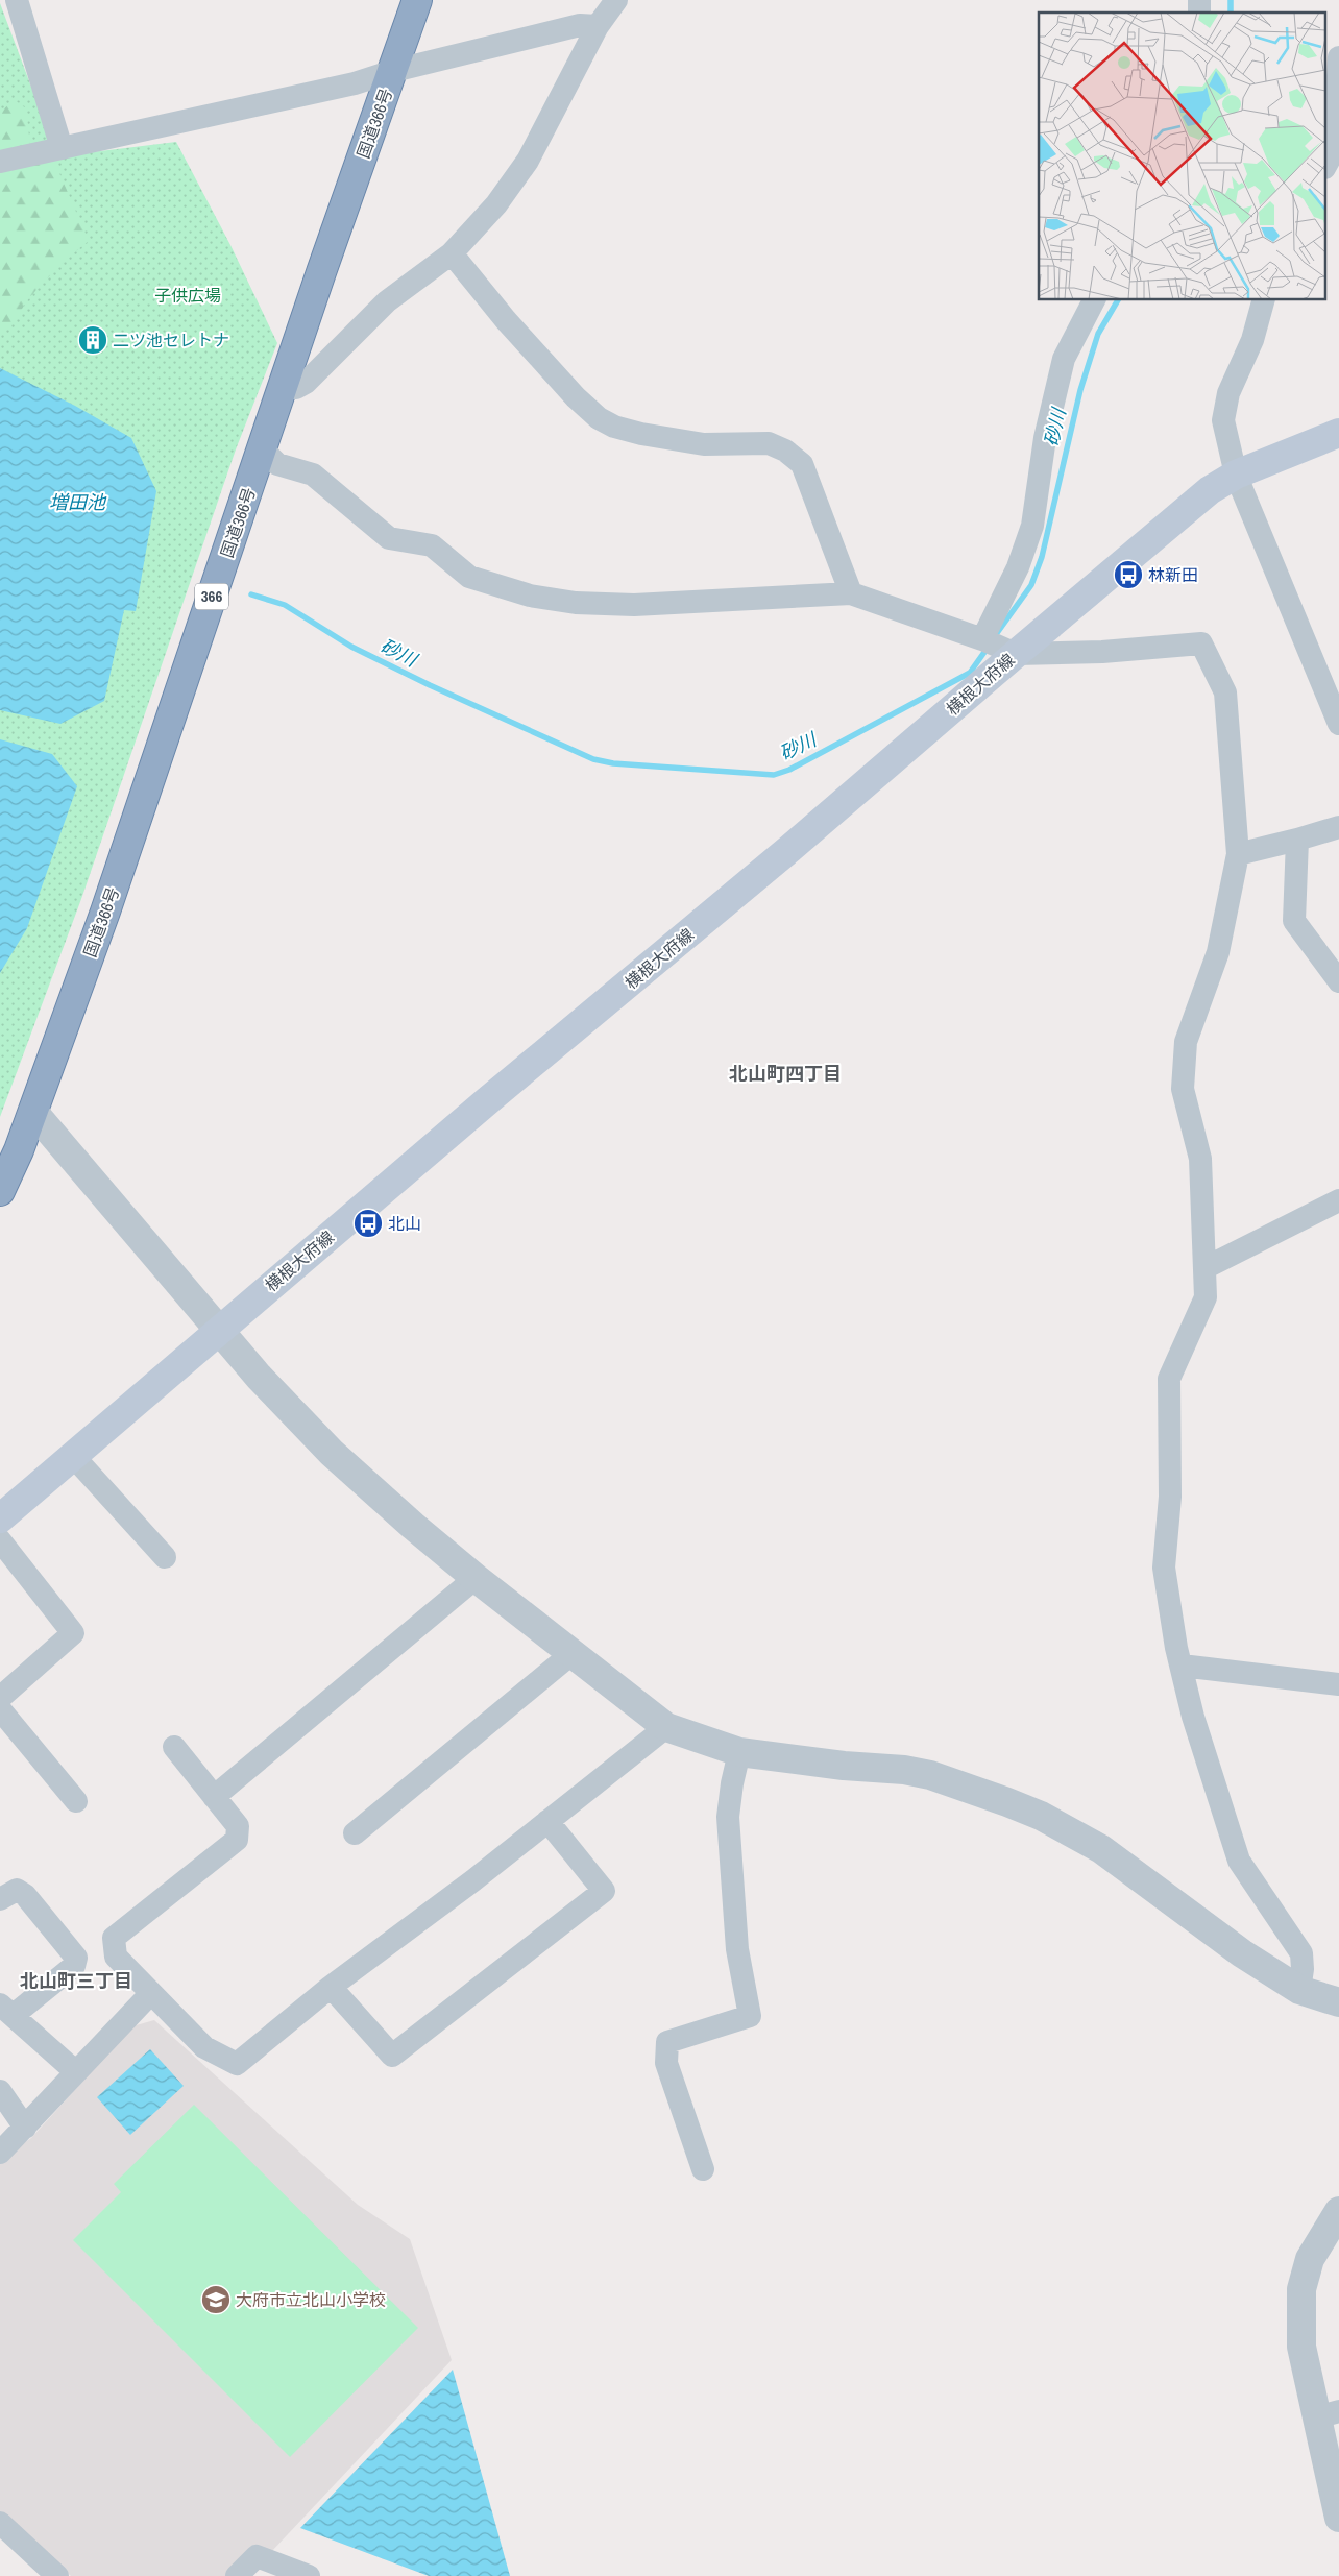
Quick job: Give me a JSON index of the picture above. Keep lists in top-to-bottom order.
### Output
{
  "streets": {
    "highway": ["国道366号", "366"],
    "main road": ["横根大府線"]
  },
  "districts": ["北山町四丁目", "北山町三丁目"],
  "water": ["砂川", "増田池"],
  "parks": ["子供広場"],
  "places": {
    "building": ["二ツ池セレトナ"],
    "bus stop": ["林新田", "北山"],
    "school or university": ["大府市立北山小学校"]
  }
}
